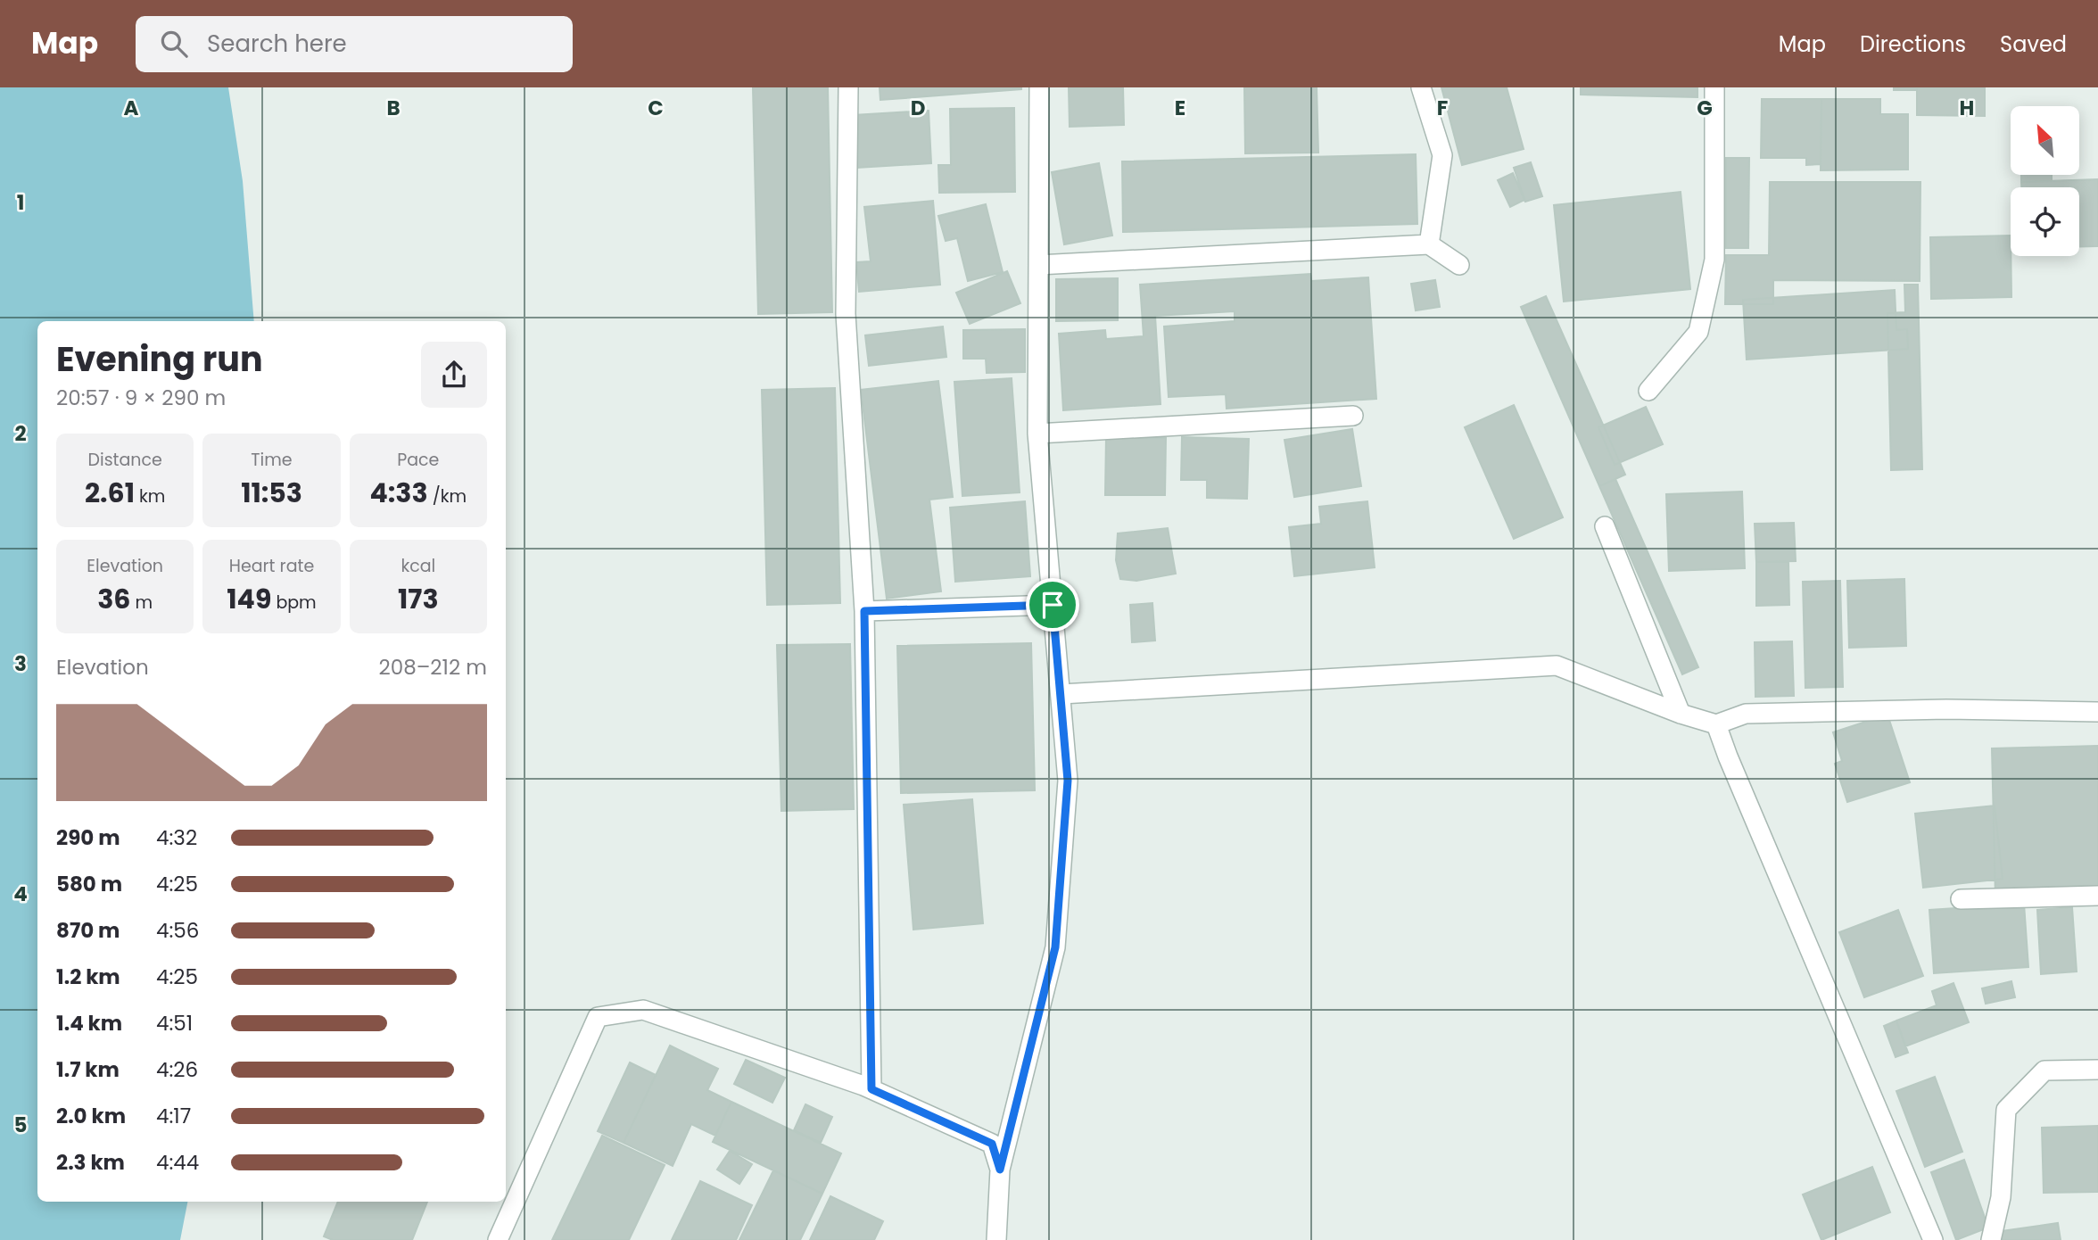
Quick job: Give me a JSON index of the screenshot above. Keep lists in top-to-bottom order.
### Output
{
  "north": "top left",
  "page": {
    "header": "Map",
    "search": "Search here",
    "nav": ["Map", "Directions", "Saved"],
    "heading": ["Evening run", "20:57 · 9 × 290 m"],
    "stats": [
      ["Distance", "2.61 km"],
      ["Time", "11:53"],
      ["Pace", "4:33 /km"],
      ["Elevation", "36 m"],
      ["Heart rate", "149 bpm"],
      ["kcal", "173"]
    ],
    "chart": ["Elevation", "208–212 m"],
    "list": [
      {
        "name": "290 m",
        "note": "4:32"
      },
      {
        "name": "580 m",
        "note": "4:25"
      },
      {
        "name": "870 m",
        "note": "4:56"
      },
      {
        "name": "1.2 km",
        "note": "4:25"
      },
      {
        "name": "1.4 km",
        "note": "4:51"
      },
      {
        "name": "1.7 km",
        "note": "4:26"
      },
      {
        "name": "2.0 km",
        "note": "4:17"
      },
      {
        "name": "2.3 km",
        "note": "4:44"
      }
    ]
  },
  "grid": {
    "columns": [
      "A",
      "B",
      "C",
      "D",
      "E",
      "F",
      "G",
      "H"
    ],
    "rows": [
      "1",
      "2",
      "3",
      "4",
      "5"
    ]
  }
}
